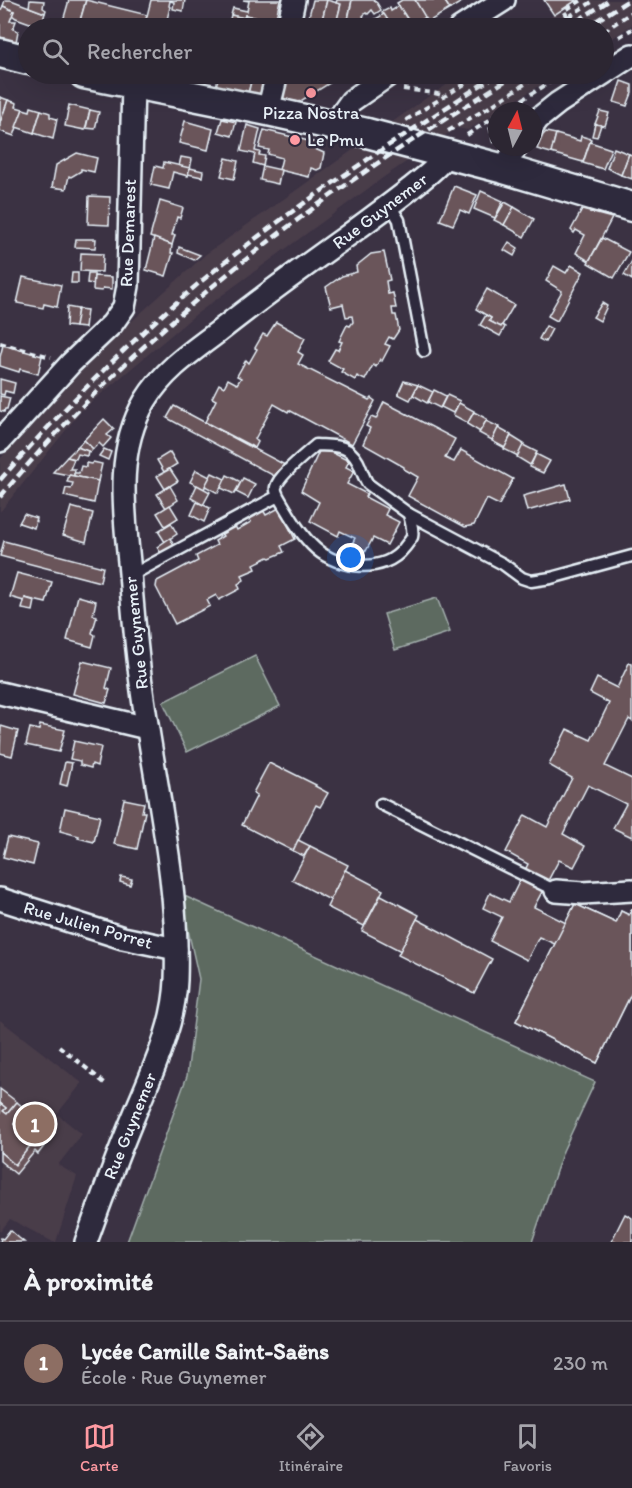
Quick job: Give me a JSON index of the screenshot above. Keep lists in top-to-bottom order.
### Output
{
  "streets": {
    "street": ["Rue Guynemer", "Rue Demarest", "Rue Julien Porret"]
  },
  "crossings": [
    ["Rue Guynemer", "Rue Julien Porret"]
  ],
  "places": ["Pizza Nostra", "Le Pmu"],
  "north": "top",
  "page": {
    "search": "Rechercher",
    "pins": "1",
    "heading": "À proximité",
    "list": [
      {
        "mark": "1",
        "name": "Lycée Camille Saint-Saëns",
        "note": "École · Rue Guynemer",
        "value": "230 m"
      }
    ],
    "nav": ["Carte", "Itinéraire", "Favoris"]
  }
}
